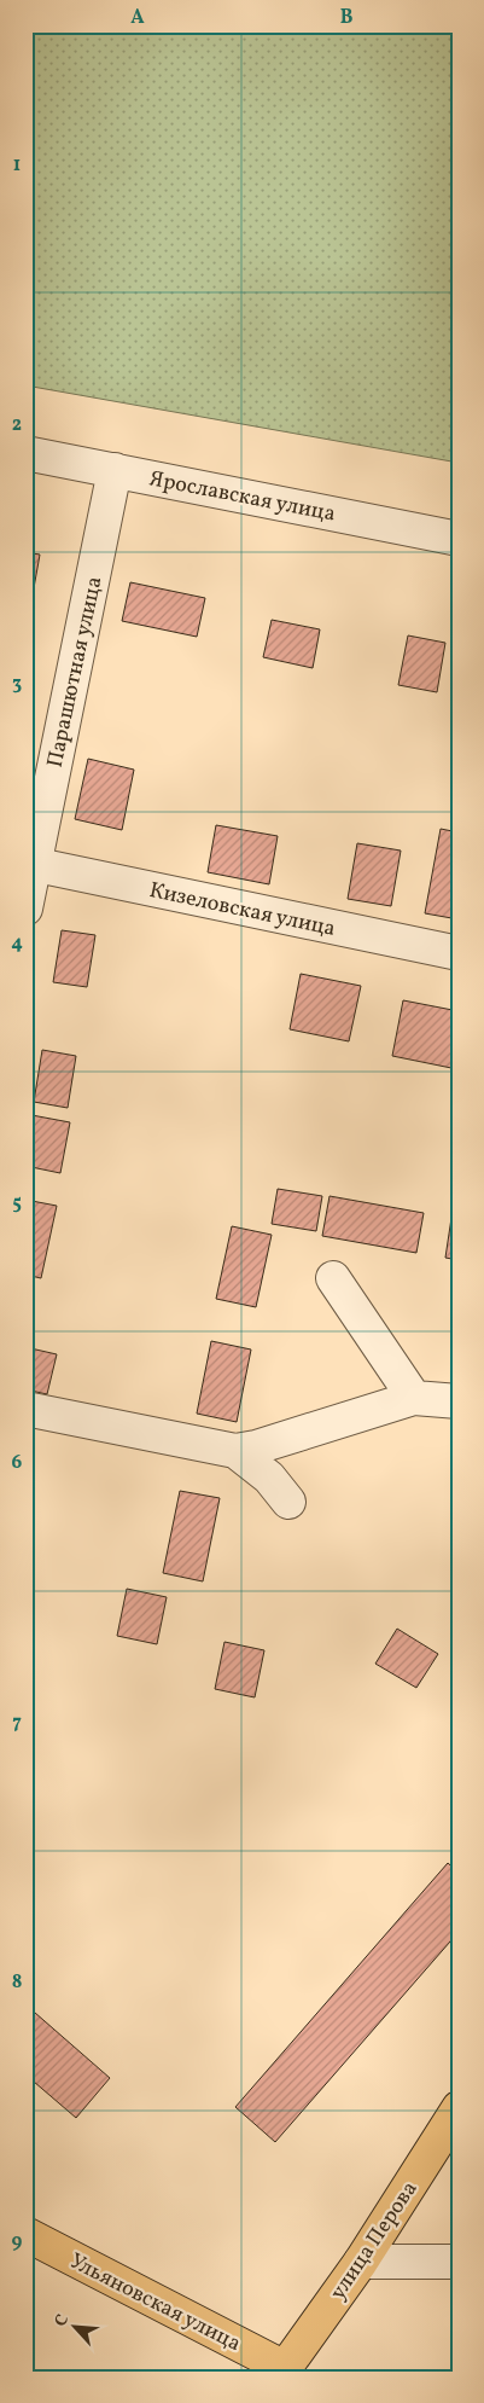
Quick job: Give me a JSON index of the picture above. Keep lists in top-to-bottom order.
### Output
{
  "streets": {
    "main road": ["улица Перова", "Ульяновская улица"],
    "street": ["Ярославская улица", "Парашютная улица", "Кизеловская улица"]
  },
  "crossings": [
    ["Ярославская улица", "Парашютная улица"],
    ["Парашютная улица", "Кизеловская улица"],
    ["улица Перова", "Ульяновская улица"]
  ],
  "north": "top left",
  "grid": {
    "columns": ["A", "B"],
    "rows": [
      "1",
      "2",
      "3",
      "4",
      "5",
      "6",
      "7",
      "8",
      "9"
    ]
  }
}
